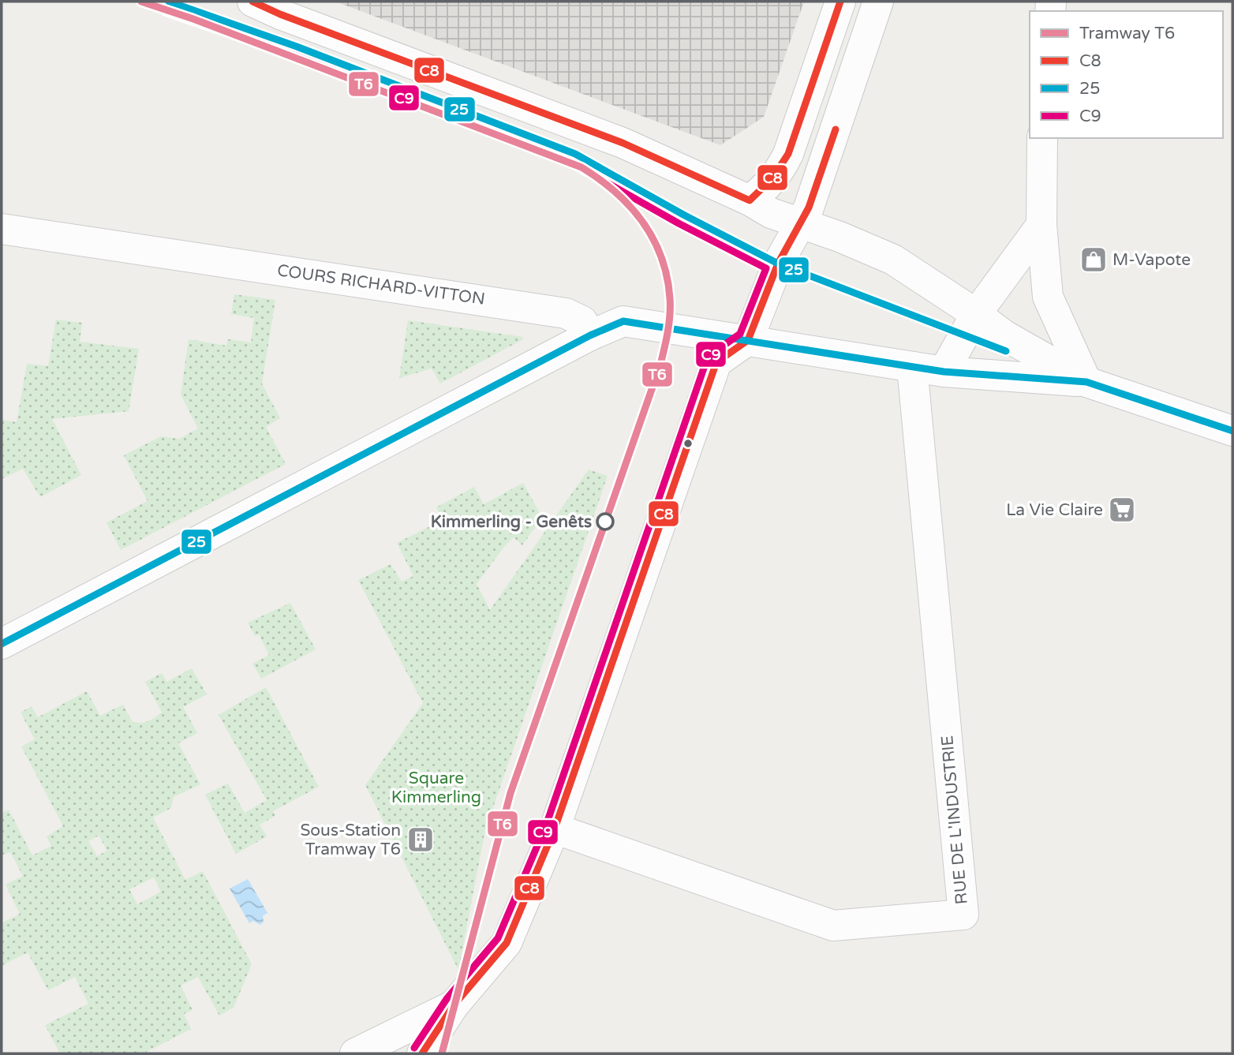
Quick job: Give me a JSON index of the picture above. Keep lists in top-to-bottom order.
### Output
{
  "streets": {
    "street": ["COURS RICHARD-VITTON", "RUE DE L'INDUSTRIE"]
  },
  "parks": ["Square Kimmerling"],
  "places": {
    "shop": ["M-Vapote"],
    "supermarket": ["La Vie Claire"],
    "other": ["Kimmerling - Genêts"],
    "building": ["Sous-Station Tramway T6"]
  },
  "lines": [
    "tram line T6",
    "transit line C8",
    "transit line 25",
    "transit line C9"
  ],
  "legend": [
    "Tramway T6",
    "C8",
    "25",
    "C9"
  ]
}
